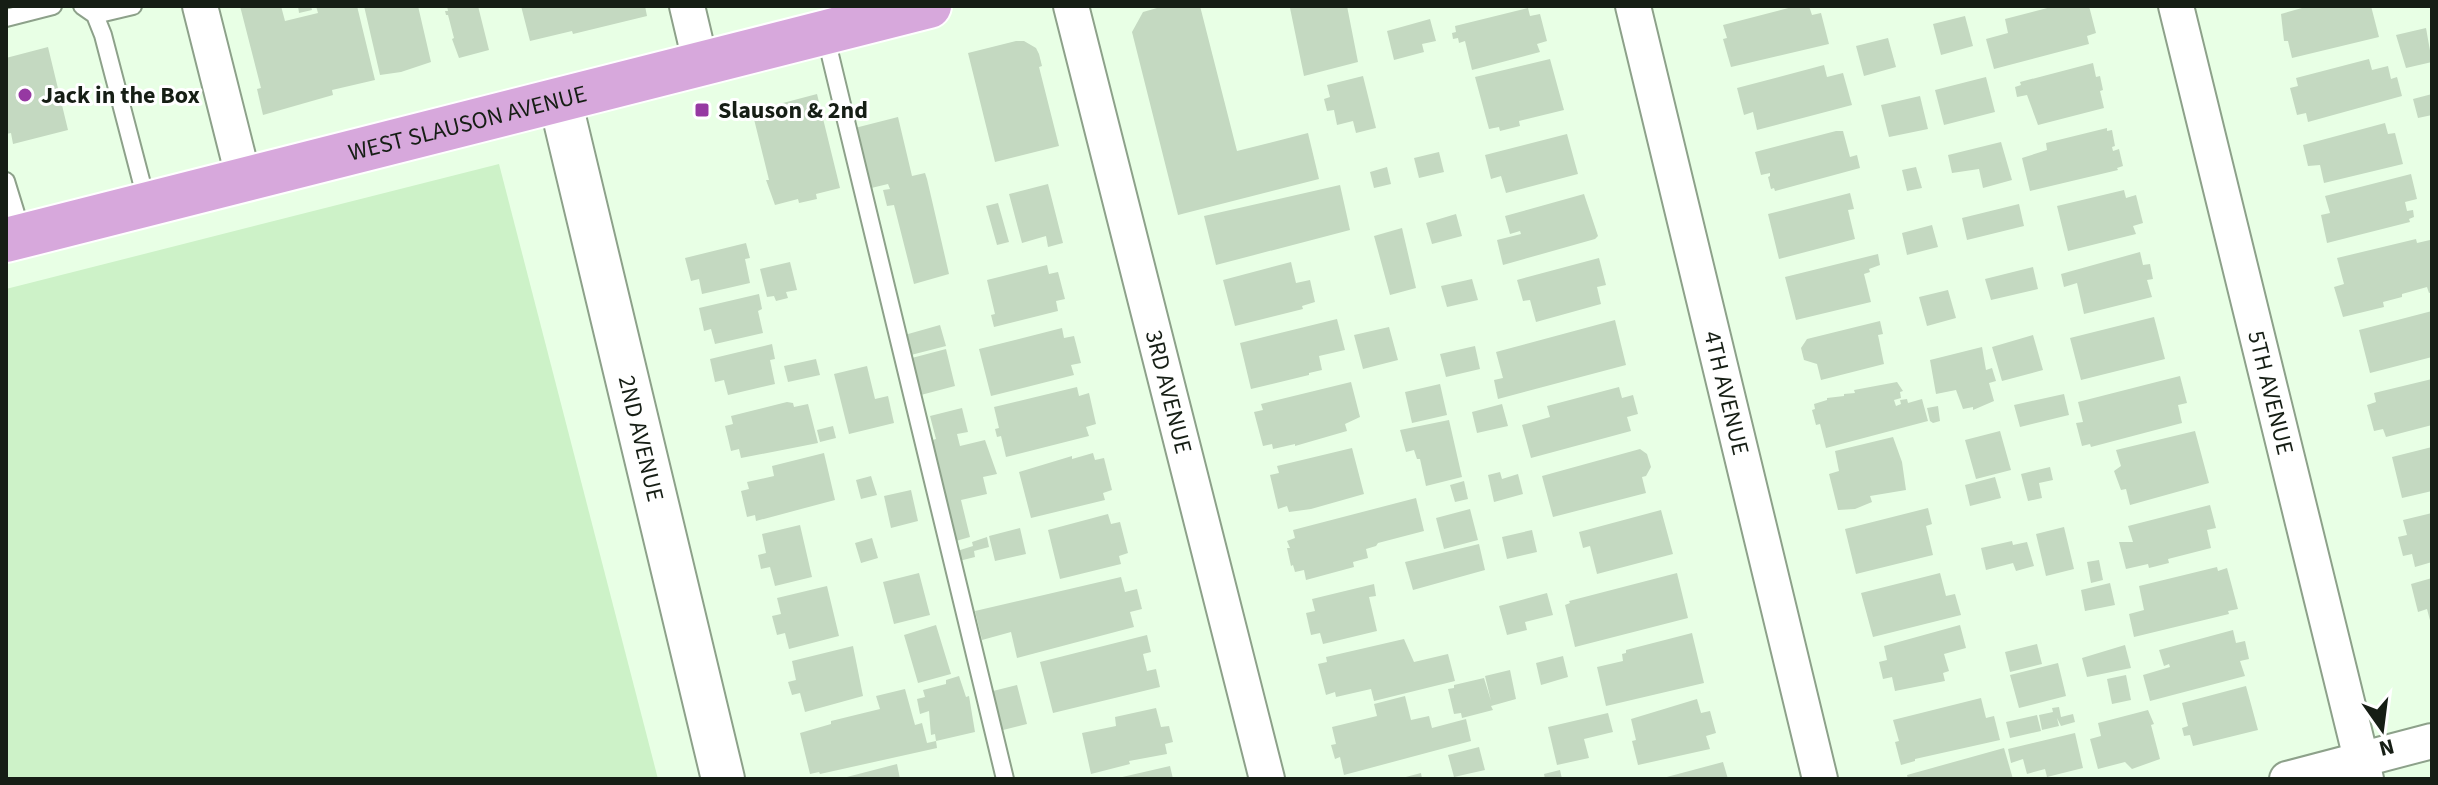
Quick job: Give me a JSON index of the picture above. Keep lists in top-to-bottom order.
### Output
{
  "streets": {
    "main road": ["WEST SLAUSON AVENUE"],
    "street": [
      "3RD AVENUE",
      "5TH AVENUE",
      "4TH AVENUE",
      "2ND AVENUE"
    ]
  },
  "crossings": [
    ["WEST SLAUSON AVENUE", "2ND AVENUE"]
  ],
  "places": {
    "other": ["Jack in the Box"],
    "transit": ["Slauson & 2nd"]
  },
  "north": "bottom"
}
